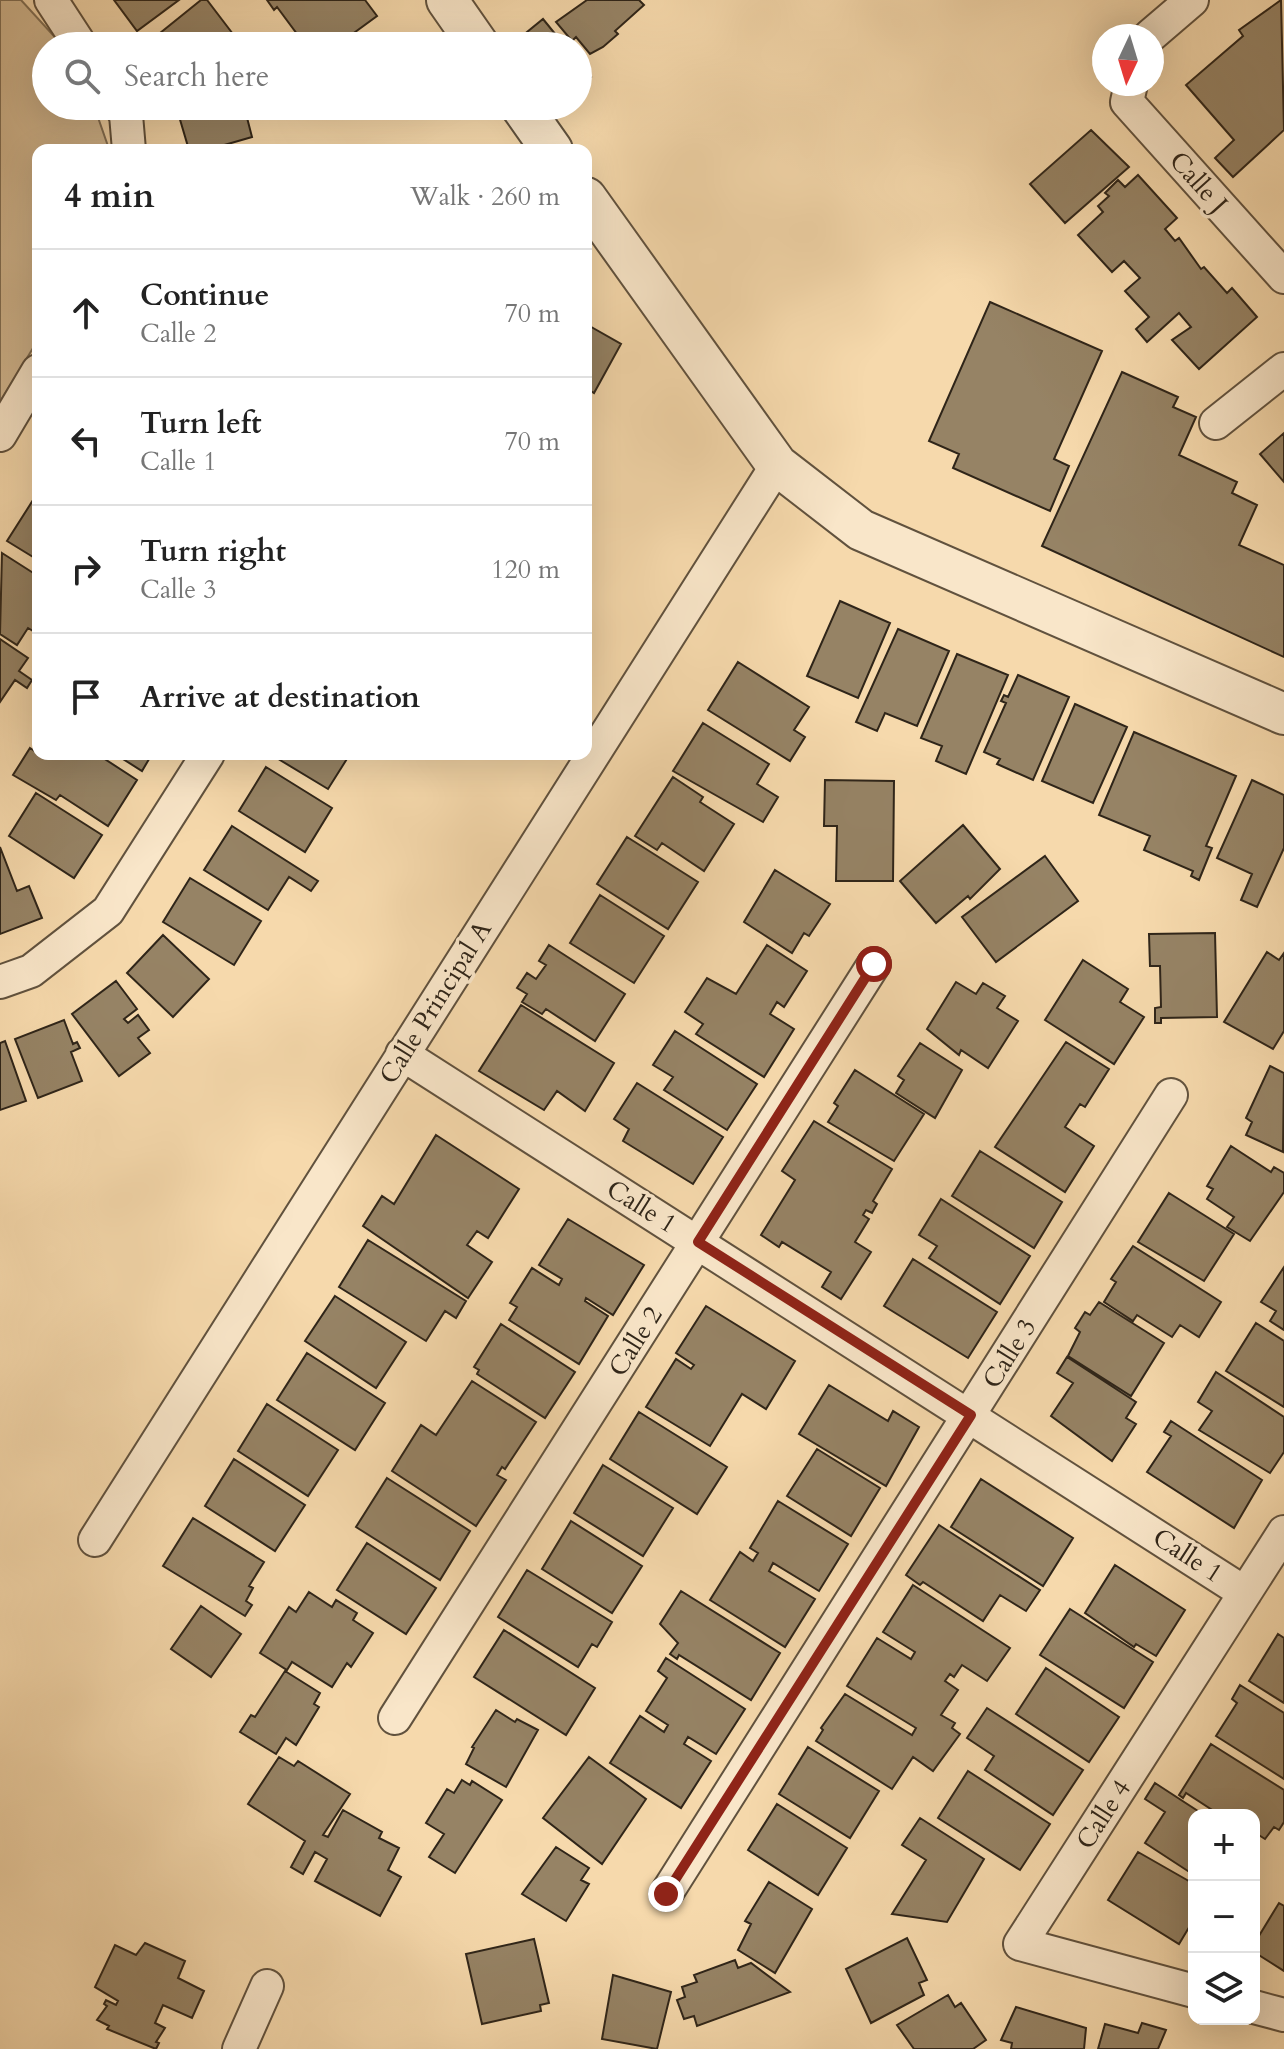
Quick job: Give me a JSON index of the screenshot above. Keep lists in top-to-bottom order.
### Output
{
  "streets": {
    "street": [
      "Calle J",
      "Calle Principal A",
      "Calle 1",
      "Calle 2",
      "Calle 3",
      "Calle 4"
    ]
  },
  "crossings": [
    ["Calle Principal A", "Calle 1"],
    ["Calle 1", "Calle 2"],
    ["Calle 1", "Calle 3"],
    ["Calle 1", "Calle 4"]
  ],
  "north": "bottom",
  "page": {
    "search": "Search here",
    "heading": ["4 min", "Walk · 260 m"],
    "list": [
      ["Continue", "Calle 2", "70 m"],
      ["Turn left", "Calle 1", "70 m"],
      ["Turn right", "Calle 3", "120 m"],
      "Arrive at destination"
    ],
    "map_buttons": ["+", "−"]
  }
}
